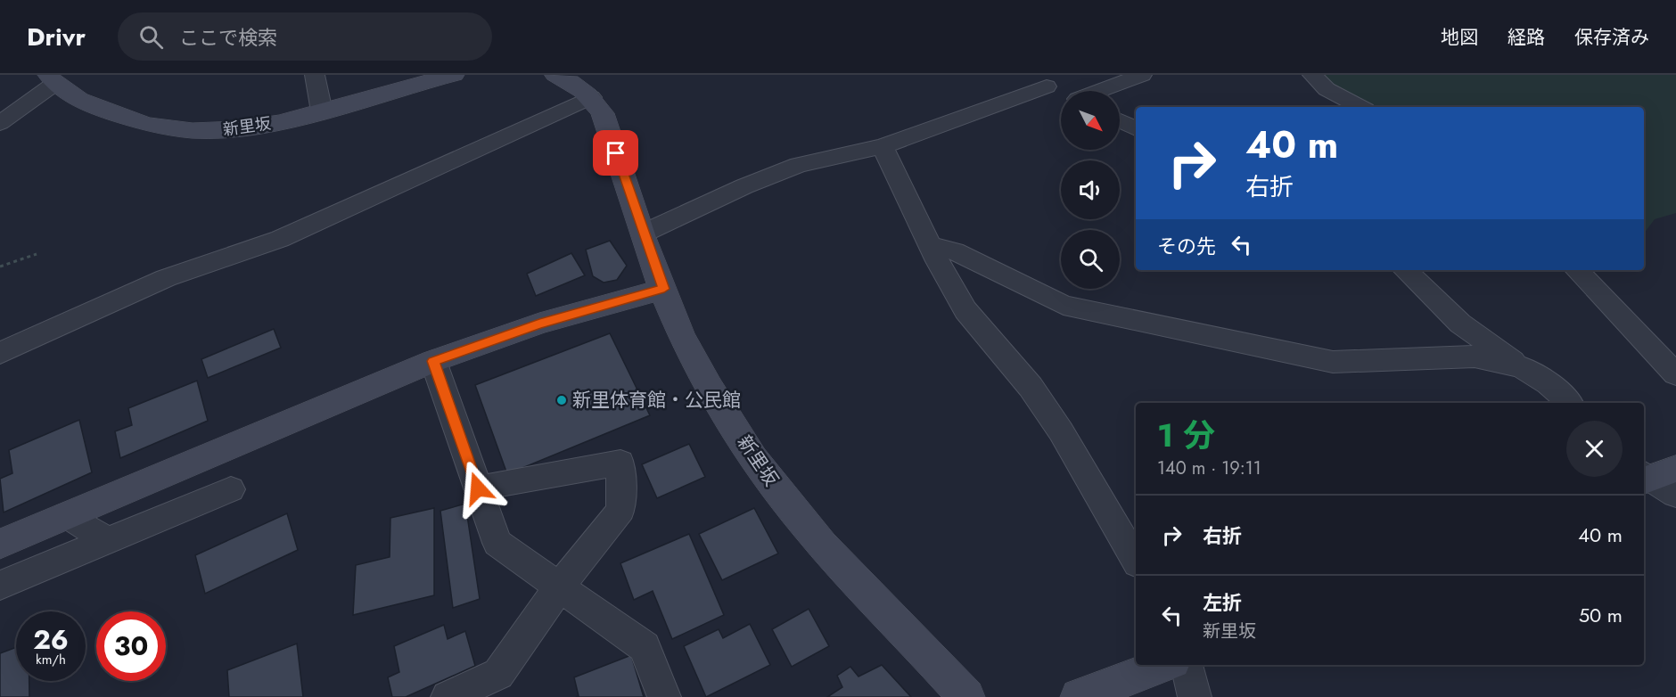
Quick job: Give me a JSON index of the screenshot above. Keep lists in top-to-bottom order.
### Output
{
  "streets": {
    "main road": ["新里坂"]
  },
  "places": ["新里体育館・公民館"],
  "north": "bottom right",
  "page": {
    "header": "Drivr",
    "search": "ここで検索",
    "nav": ["地図", "経路", "保存済み"],
    "turn": ["40 m", "右折"],
    "then": "その先",
    "heading": ["1 分", "140 m · 19:11"],
    "list": [
      {
        "name": "右折",
        "value": "40 m"
      },
      {
        "name": "左折",
        "note": "新里坂",
        "value": "50 m"
      }
    ],
    "speed": "26 km/h",
    "limit": "30"
  }
}
